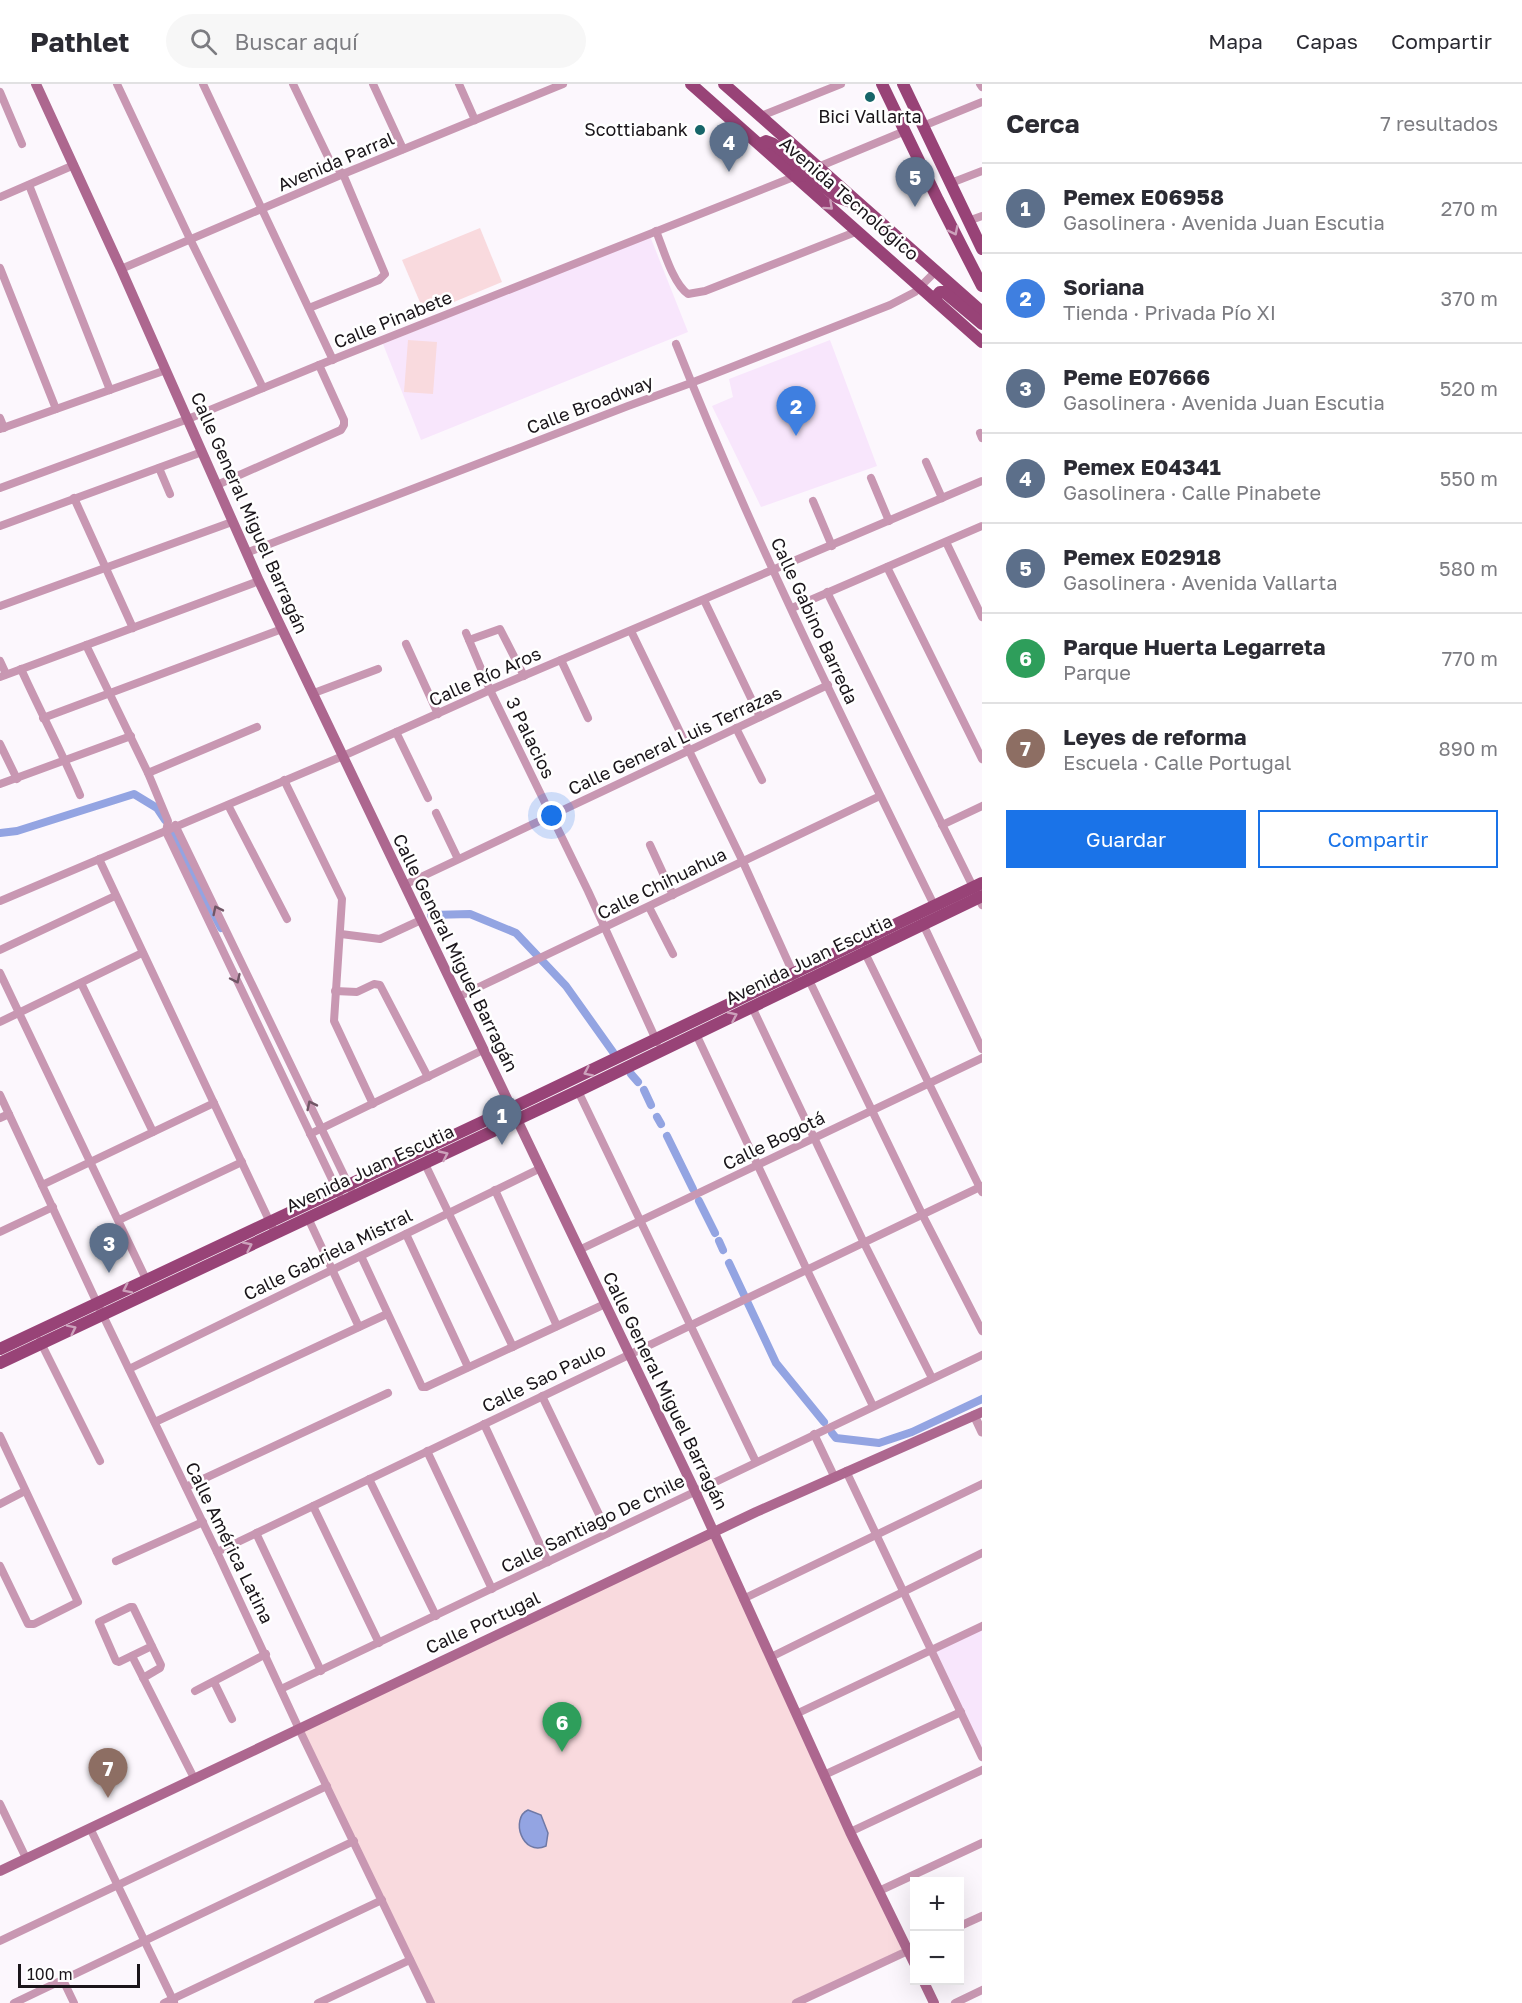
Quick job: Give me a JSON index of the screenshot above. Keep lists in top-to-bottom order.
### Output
{
  "streets": {
    "main road": [
      "Avenida Tecnológico",
      "Calle General Miguel Barragán",
      "Avenida Juan Escutia",
      "Calle Portugal"
    ],
    "street": [
      "Avenida Parral",
      "Calle Pinabete",
      "Calle Broadway",
      "Calle Gabino Barreda",
      "Calle Río Aros",
      "3 Palacios",
      "Calle General Luis Terrazas",
      "Calle Chihuahua",
      "Calle Bogotá",
      "Calle Gabriela Mistral",
      "Calle Sao Paulo",
      "Calle Santiago De Chile",
      "Calle América Latina"
    ]
  },
  "crossings": [
    ["Avenida Parral", "Calle General Miguel Barragán"],
    ["Avenida Tecnológico", "Calle Pinabete"],
    ["Avenida Tecnológico", "Calle Broadway"],
    ["Calle Pinabete", "Calle General Miguel Barragán"],
    ["Calle Broadway", "Calle General Miguel Barragán"],
    ["Calle Broadway", "Calle Gabino Barreda"],
    ["Calle General Miguel Barragán", "Calle Río Aros"],
    ["Calle General Miguel Barragán", "Calle General Luis Terrazas"],
    ["Calle General Miguel Barragán", "Calle Chihuahua"],
    ["Calle General Miguel Barragán", "Avenida Juan Escutia"],
    ["Calle General Miguel Barragán", "Calle Bogotá"],
    ["Calle General Miguel Barragán", "Calle Gabriela Mistral"],
    ["Calle General Miguel Barragán", "Calle Sao Paulo"],
    ["Calle General Miguel Barragán", "Calle Santiago De Chile"],
    ["Calle General Miguel Barragán", "Calle Portugal"],
    ["Calle Gabino Barreda", "Calle Río Aros"],
    ["Calle Gabino Barreda", "Calle General Luis Terrazas"],
    ["Calle Gabino Barreda", "Calle Chihuahua"],
    ["Calle Gabino Barreda", "Avenida Juan Escutia"],
    ["Calle Río Aros", "3 Palacios"],
    ["3 Palacios", "Calle General Luis Terrazas"],
    ["3 Palacios", "Calle Chihuahua"],
    ["3 Palacios", "Avenida Juan Escutia"],
    ["Avenida Juan Escutia", "Calle América Latina"],
    ["Calle Gabriela Mistral", "Calle América Latina"],
    ["Calle Sao Paulo", "Calle América Latina"],
    ["Calle Santiago De Chile", "Calle América Latina"],
    ["Calle América Latina", "Calle Portugal"]
  ],
  "places": ["Bici Vallarta", "Scottiabank"],
  "scale_bar": "100 m",
  "page": {
    "header": "Pathlet",
    "search": "Buscar aquí",
    "nav": ["Mapa", "Capas", "Compartir"],
    "heading": ["Cerca", "7 resultados"],
    "pins": [
      "4",
      "5",
      "2",
      "1",
      "3",
      "6",
      "7"
    ],
    "list": [
      {
        "mark": "1",
        "name": "Pemex E06958",
        "note": "Gasolinera · Avenida Juan Escutia",
        "value": "270 m"
      },
      {
        "mark": "2",
        "name": "Soriana",
        "note": "Tienda · Privada Pío XI",
        "value": "370 m"
      },
      {
        "mark": "3",
        "name": "Peme E07666",
        "note": "Gasolinera · Avenida Juan Escutia",
        "value": "520 m"
      },
      {
        "mark": "4",
        "name": "Pemex E04341",
        "note": "Gasolinera · Calle Pinabete",
        "value": "550 m"
      },
      {
        "mark": "5",
        "name": "Pemex E02918",
        "note": "Gasolinera · Avenida Vallarta",
        "value": "580 m"
      },
      {
        "mark": "6",
        "name": "Parque Huerta Legarreta",
        "note": "Parque",
        "value": "770 m"
      },
      {
        "mark": "7",
        "name": "Leyes de reforma",
        "note": "Escuela · Calle Portugal",
        "value": "890 m"
      }
    ],
    "buttons": ["Guardar", "Compartir"],
    "map_buttons": ["+", "−"],
    "scale": "100 m"
  }
}
